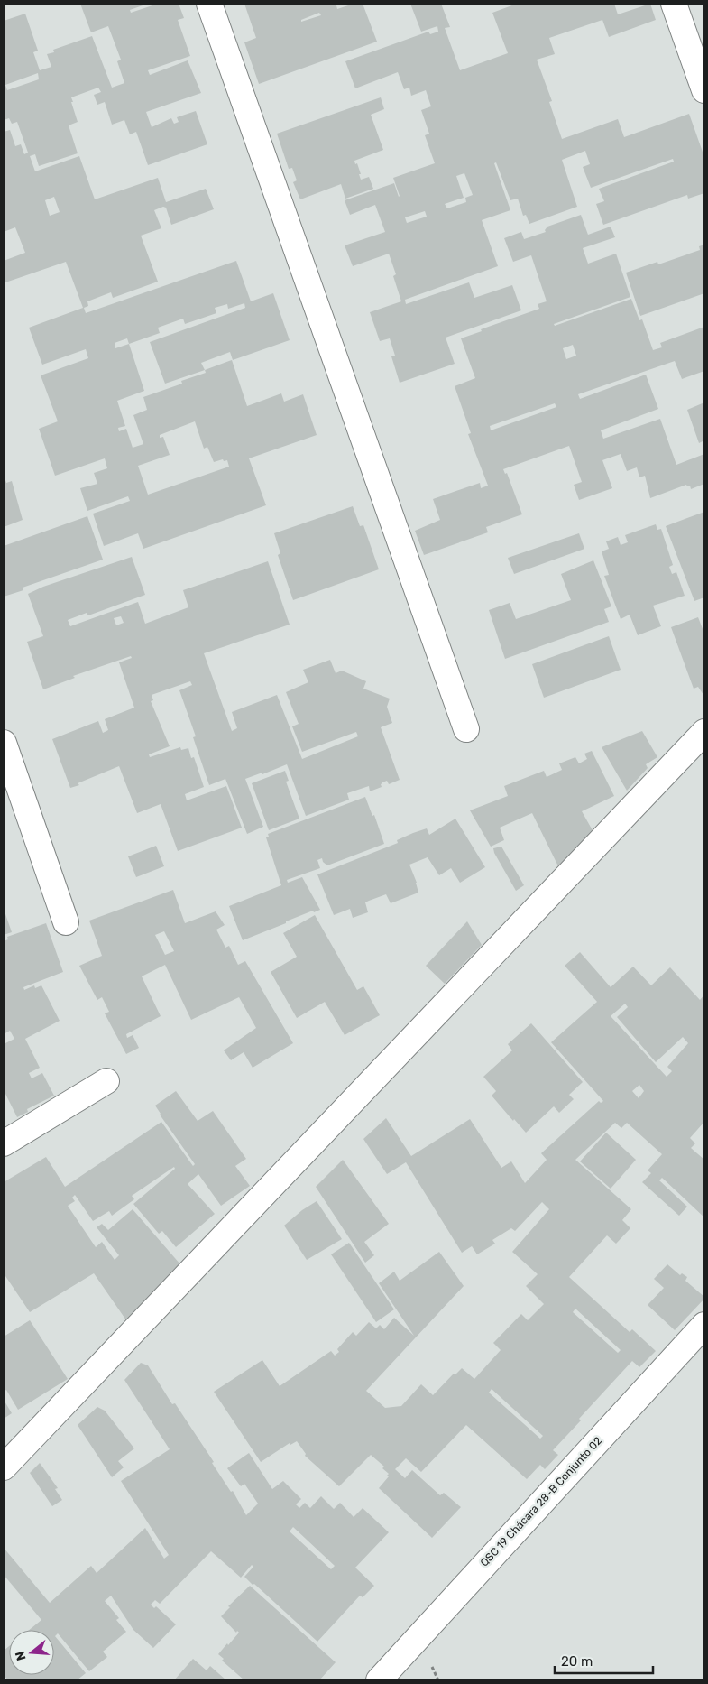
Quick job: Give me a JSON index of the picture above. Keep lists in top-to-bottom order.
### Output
{
  "streets": {
    "street": ["QSC 19 Chácara 28-B Conjunto 02"]
  },
  "scale_bar": "20 m",
  "north": "left"
}
